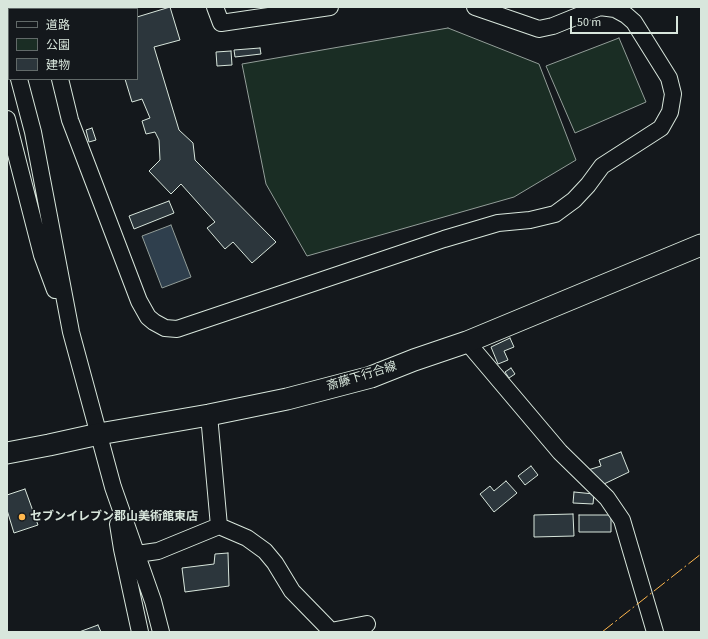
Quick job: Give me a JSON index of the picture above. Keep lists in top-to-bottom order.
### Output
{
  "streets": {
    "main road": ["斎藤下行合線"]
  },
  "places": ["セブンイレブン郡山美術館東店"],
  "legend": ["道路", "公園", "建物"],
  "scale_bar": "50 m"
}
